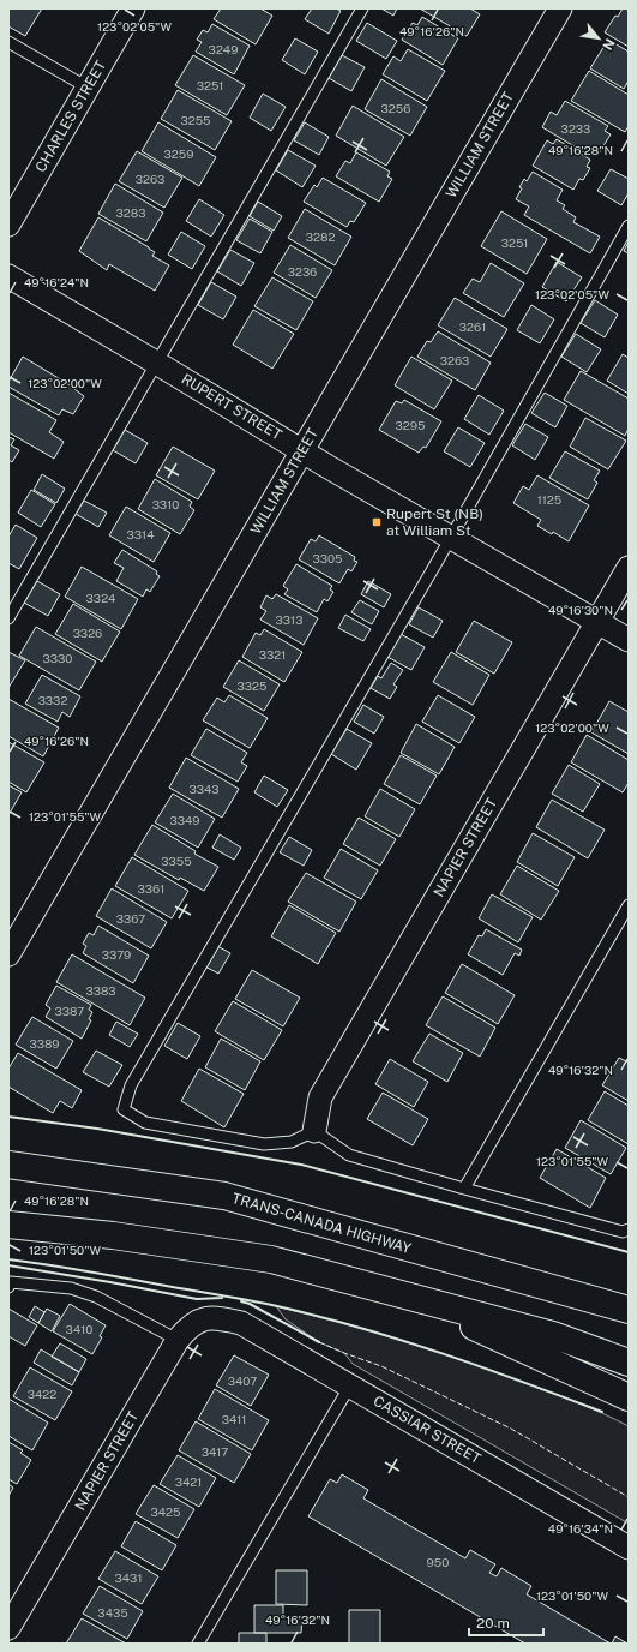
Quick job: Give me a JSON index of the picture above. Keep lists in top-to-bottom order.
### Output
{
  "streets": {
    "highway": ["TRANS-CANADA HIGHWAY"],
    "street": [
      "CHARLES STREET",
      "WILLIAM STREET",
      "RUPERT STREET",
      "NAPIER STREET",
      "CASSIAR STREET"
    ]
  },
  "crossings": [
    ["WILLIAM STREET", "RUPERT STREET"],
    ["RUPERT STREET", "NAPIER STREET"],
    ["NAPIER STREET", "CASSIAR STREET"]
  ],
  "places": {
    "transit": ["Rupert St (NB) at William St"]
  },
  "house_numbers": [
    "3249",
    "3251",
    "3256",
    "3255",
    "3233",
    "3259",
    "3263",
    "3283",
    "3282",
    "3251",
    "3236",
    "3261",
    "3263",
    "3295",
    "1125",
    "3310",
    "3314",
    "3305",
    "3324",
    "3313",
    "3326",
    "3321",
    "3330",
    "3325",
    "3332",
    "3343",
    "3349",
    "3355",
    "3361",
    "3367",
    "3379",
    "3383",
    "3387",
    "3389",
    "3410",
    "3407",
    "3422",
    "3411",
    "3417",
    "3421",
    "3425",
    "950",
    "3431",
    "3435"
  ],
  "scale_bar": "20 m",
  "north": "bottom right",
  "coordinates": [
    "123°02'05\"W",
    "49°16'26\"N",
    "49°16'28\"N",
    "49°16'24\"N",
    "123°02'00\"W",
    "49°16'30\"N",
    "123°01'55\"W",
    "49°16'32\"N",
    "123°01'50\"W",
    "49°16'34\"N"
  ]
}
